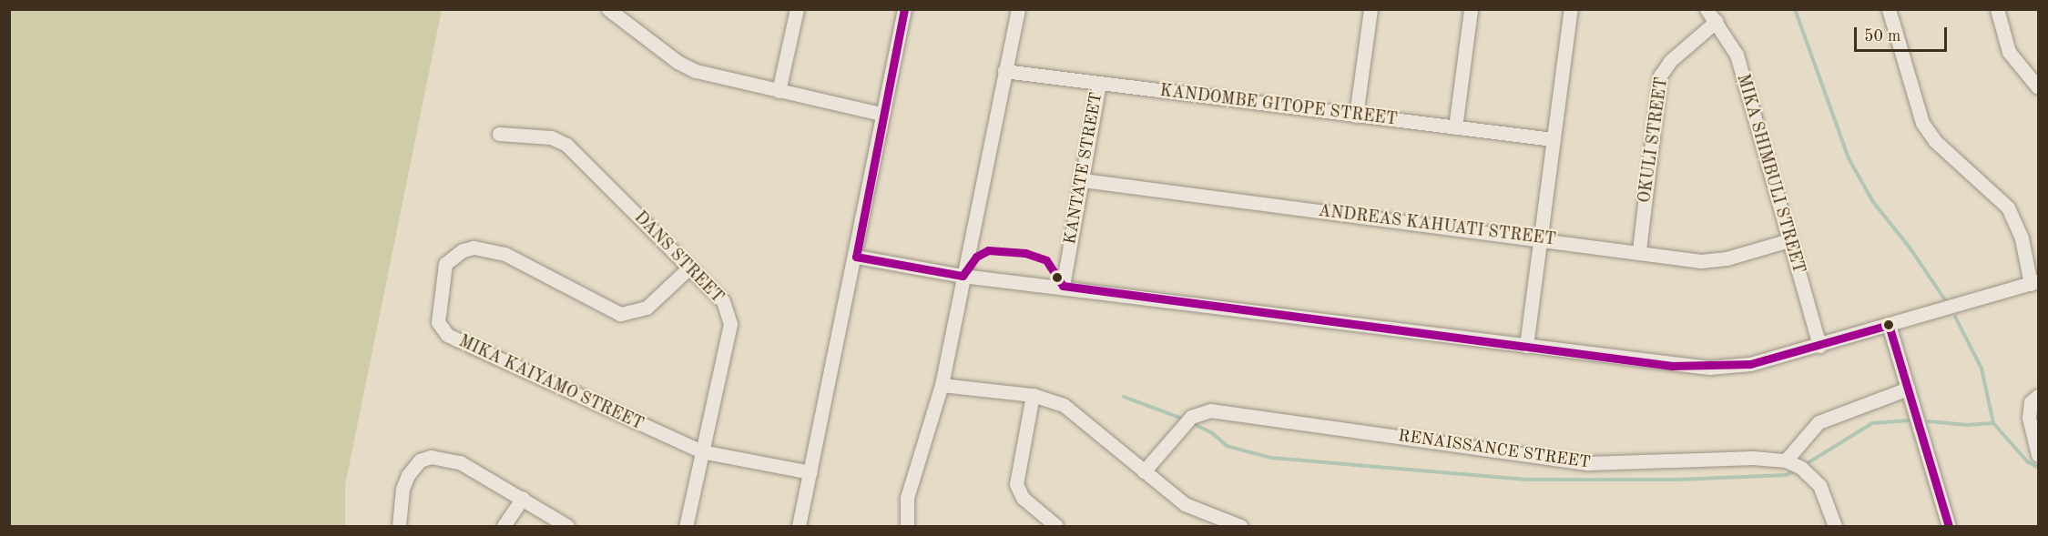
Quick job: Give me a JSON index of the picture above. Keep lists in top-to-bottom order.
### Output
{
  "streets": {
    "street": [
      "KANDOMBE GITOPE STREET",
      "OKULI STREET",
      "KANTATE STREET",
      "MIKA SHIMBULI STREET",
      "ANDREAS KAHUATI STREET",
      "DANS STREET",
      "MIKA KAIYAMO STREET",
      "RENAISSANCE STREET"
    ]
  },
  "crossings": [
    ["KANDOMBE GITOPE STREET", "KANTATE STREET"],
    ["OKULI STREET", "MIKA SHIMBULI STREET"],
    ["OKULI STREET", "ANDREAS KAHUATI STREET"],
    ["KANTATE STREET", "ANDREAS KAHUATI STREET"],
    ["MIKA SHIMBULI STREET", "ANDREAS KAHUATI STREET"],
    ["DANS STREET", "MIKA KAIYAMO STREET"]
  ],
  "scale_bar": "50 m"
}
